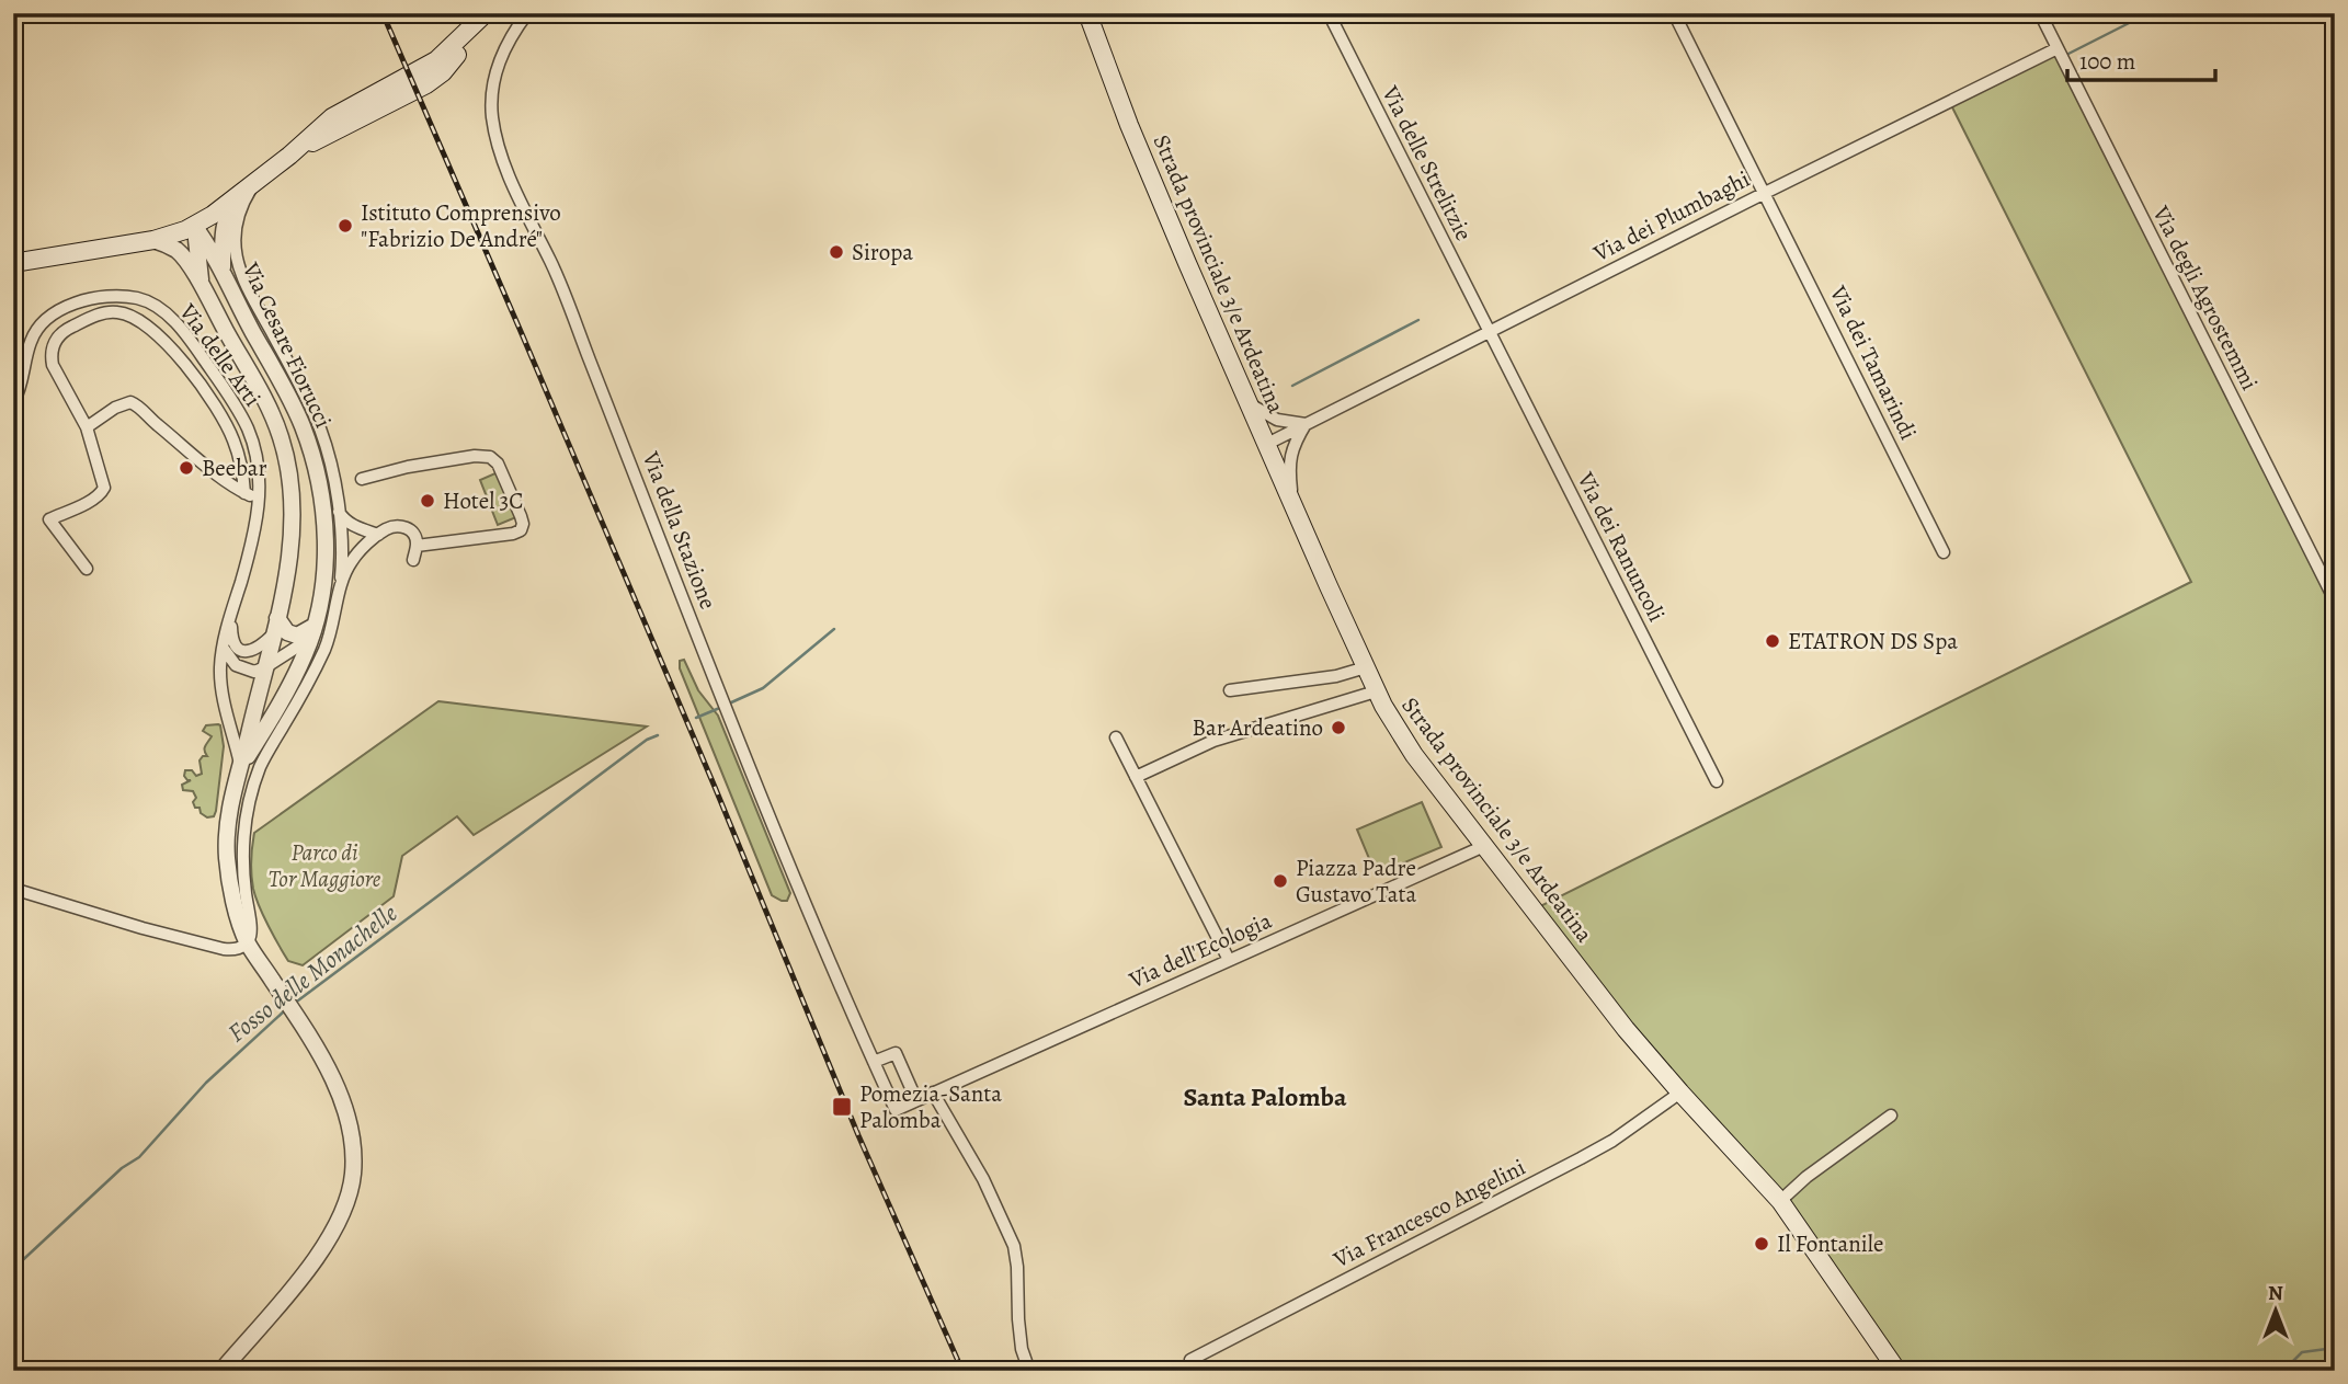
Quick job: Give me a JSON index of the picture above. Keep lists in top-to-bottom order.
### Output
{
  "streets": {
    "main road": ["Strada provinciale 3/e Ardeatina"],
    "street": [
      "Via delle Strelitzie",
      "Via dei Plumbaghi",
      "Via degli Agrostemmi",
      "Via Cesare Fiorucci",
      "Via delle Arti",
      "Via dei Tamarindi",
      "Via della Stazione",
      "Via dei Ranuncoli",
      "Via dell'Ecologia",
      "Via Francesco Angelini"
    ]
  },
  "crossings": [
    ["Via delle Strelitzie", "Via dei Plumbaghi"],
    ["Via delle Strelitzie", "Via dei Ranuncoli"],
    ["Via dei Plumbaghi", "Strada provinciale 3/e Ardeatina"],
    ["Via dei Plumbaghi", "Via degli Agrostemmi"],
    ["Via dei Plumbaghi", "Via dei Tamarindi"],
    ["Via dei Plumbaghi", "Via dei Ranuncoli"],
    ["Strada provinciale 3/e Ardeatina", "Via dell'Ecologia"],
    ["Strada provinciale 3/e Ardeatina", "Via Francesco Angelini"],
    ["Via Cesare Fiorucci", "Via delle Arti"]
  ],
  "districts": ["Santa Palomba"],
  "water": ["Fosso delle Monachelle"],
  "parks": ["Parco di Tor Maggiore"],
  "places": {
    "other": [
      "Istituto Comprensivo \"Fabrizio De André\"",
      "Siropa",
      "Beebar",
      "Hotel 3C",
      "ETATRON DS Spa",
      "Bar Ardeatino",
      "Piazza Padre Gustavo Tata",
      "Il Fontanile"
    ],
    "transit": ["Pomezia-Santa Palomba"]
  },
  "scale_bar": "100 m",
  "north": "top"
}
